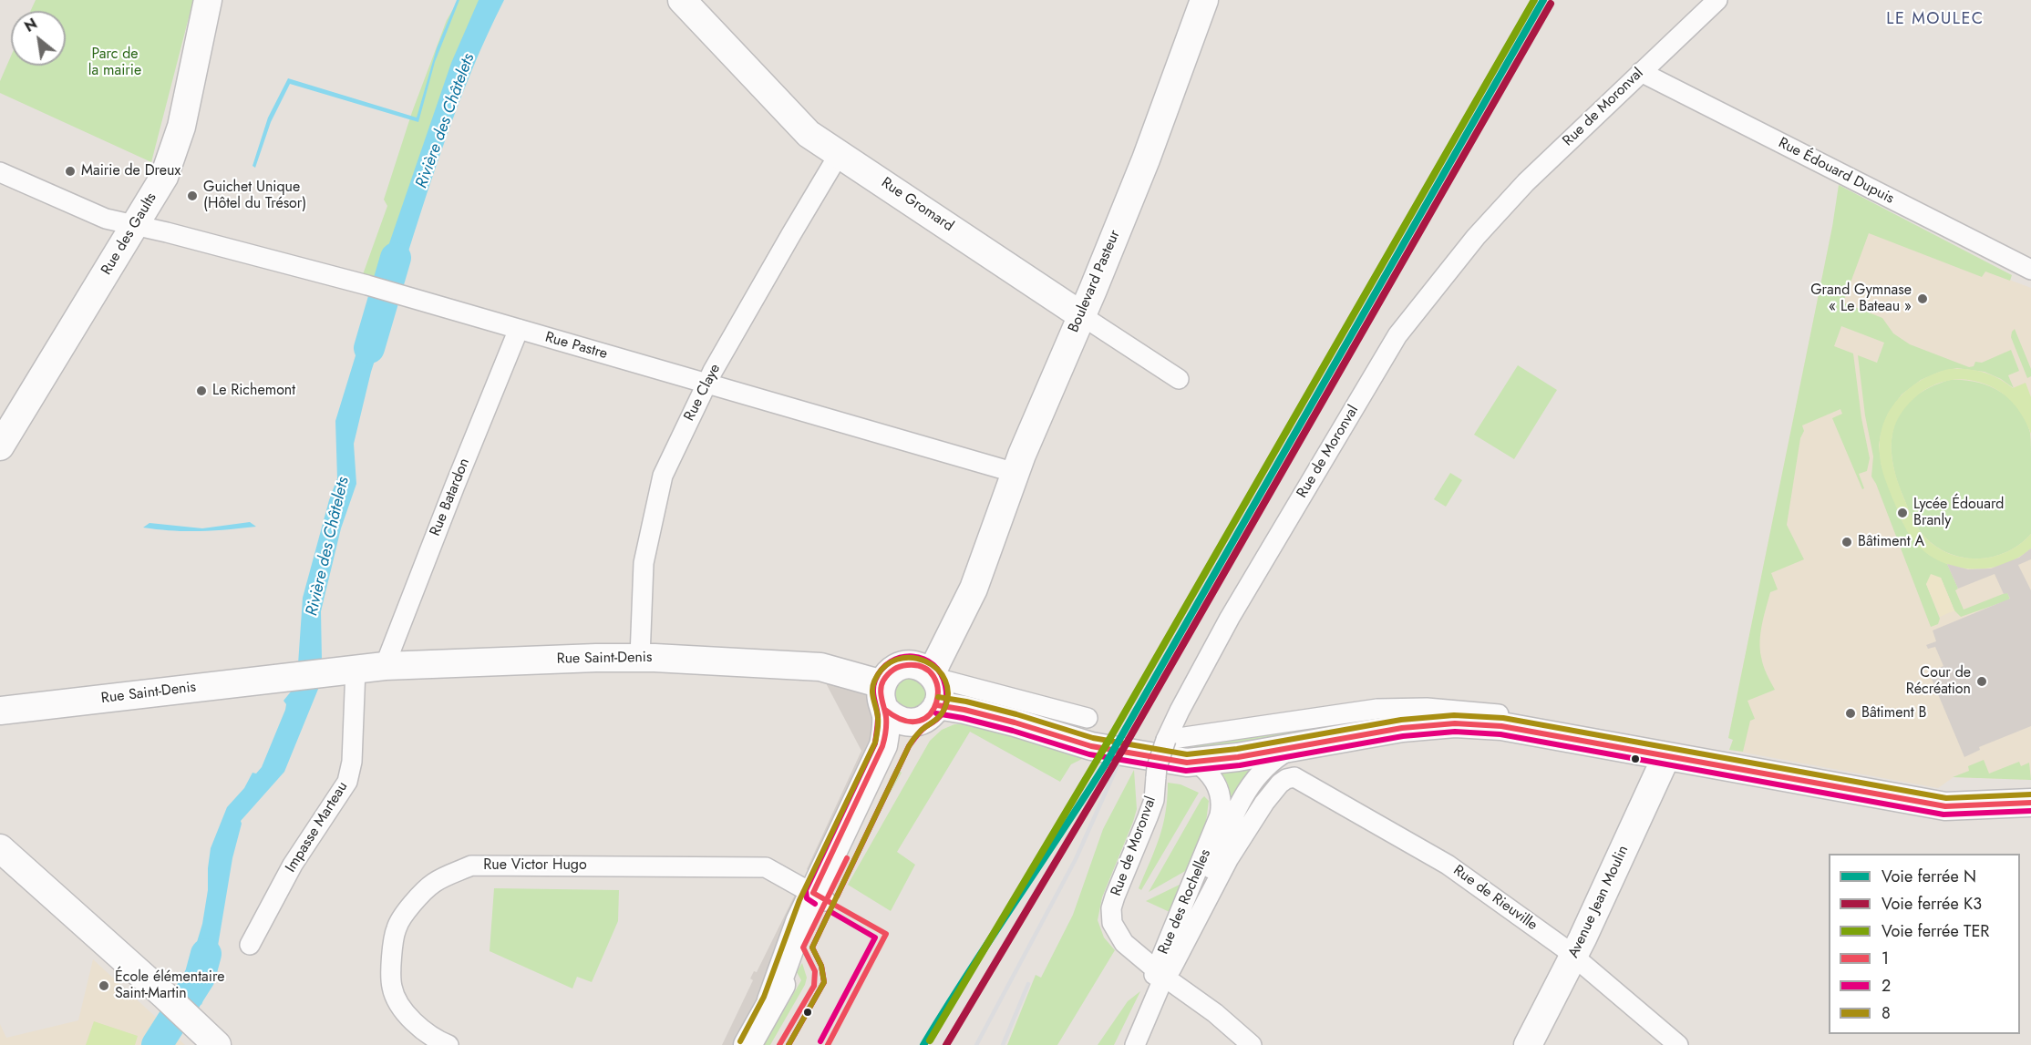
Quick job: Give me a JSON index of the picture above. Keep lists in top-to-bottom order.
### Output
{
  "streets": {
    "main road": [
      "Rue Gromard",
      "Rue des Gaults",
      "Boulevard Pasteur",
      "Rue Saint-Denis",
      "Avenue Jean Moulin"
    ],
    "street": [
      "Rue de Moronval",
      "Rue Édouard Dupuis",
      "Rue Pastre",
      "Rue Claye",
      "Rue Batardon",
      "Impasse Marteau",
      "Rue Victor Hugo",
      "Rue de Rieuville",
      "Rue des Rochelles"
    ]
  },
  "crossings": [
    ["Rue de Moronval", "Rue Édouard Dupuis"],
    ["Rue de Moronval", "Rue des Rochelles"],
    ["Rue Gromard", "Boulevard Pasteur"],
    ["Rue Gromard", "Rue Claye"],
    ["Rue des Gaults", "Rue Pastre"],
    ["Boulevard Pasteur", "Rue Pastre"],
    ["Boulevard Pasteur", "Rue Saint-Denis"],
    ["Rue Pastre", "Rue Claye"],
    ["Rue Pastre", "Rue Batardon"],
    ["Rue Claye", "Rue Saint-Denis"],
    ["Rue Batardon", "Rue Saint-Denis"],
    ["Rue Saint-Denis", "Impasse Marteau"],
    ["Rue de Rieuville", "Rue des Rochelles"],
    ["Rue de Rieuville", "Avenue Jean Moulin"]
  ],
  "districts": ["LE MOULEC"],
  "water": ["Rivière des Châtelets"],
  "parks": ["Parc de la mairie"],
  "places": [
    "Mairie de Dreux",
    "Guichet Unique (Hôtel du Trésor)",
    "Grand Gymnase « Le Bateau »",
    "Le Richemont",
    "Lycée Édouard Branly",
    "Bâtiment A",
    "Cour de Récréation",
    "Bâtiment B",
    "École élémentaire Saint-Martin"
  ],
  "lines": [
    "rail line N",
    "rail line TER",
    "rail line K3",
    "transit line 2",
    "transit line 8",
    "transit line 1"
  ],
  "legend": [
    "Voie ferrée N",
    "Voie ferrée K3",
    "Voie ferrée TER",
    "1",
    "2",
    "8"
  ],
  "north": "top left"
}
